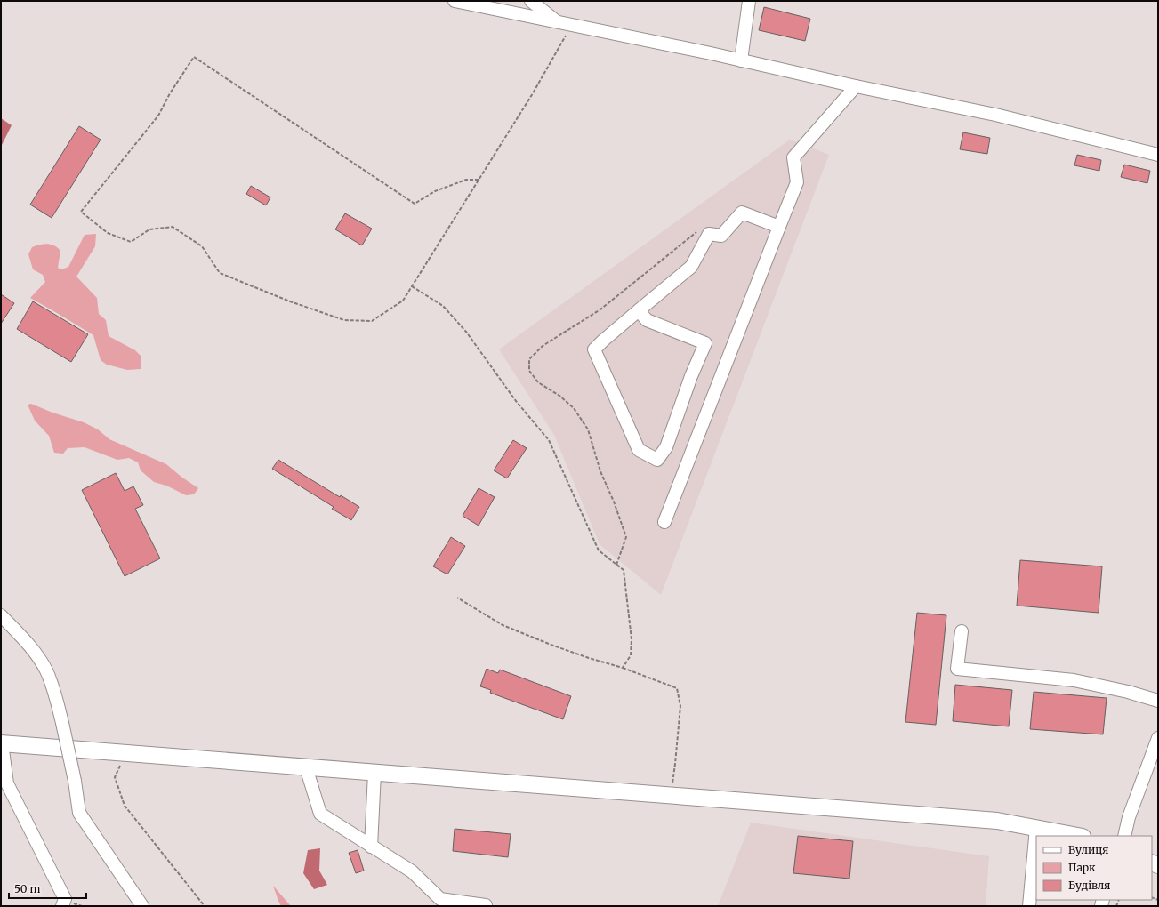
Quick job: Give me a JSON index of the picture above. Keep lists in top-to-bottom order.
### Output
{
  "legend": ["Вулиця", "Парк", "Будівля"],
  "scale_bar": "50 m"
}
